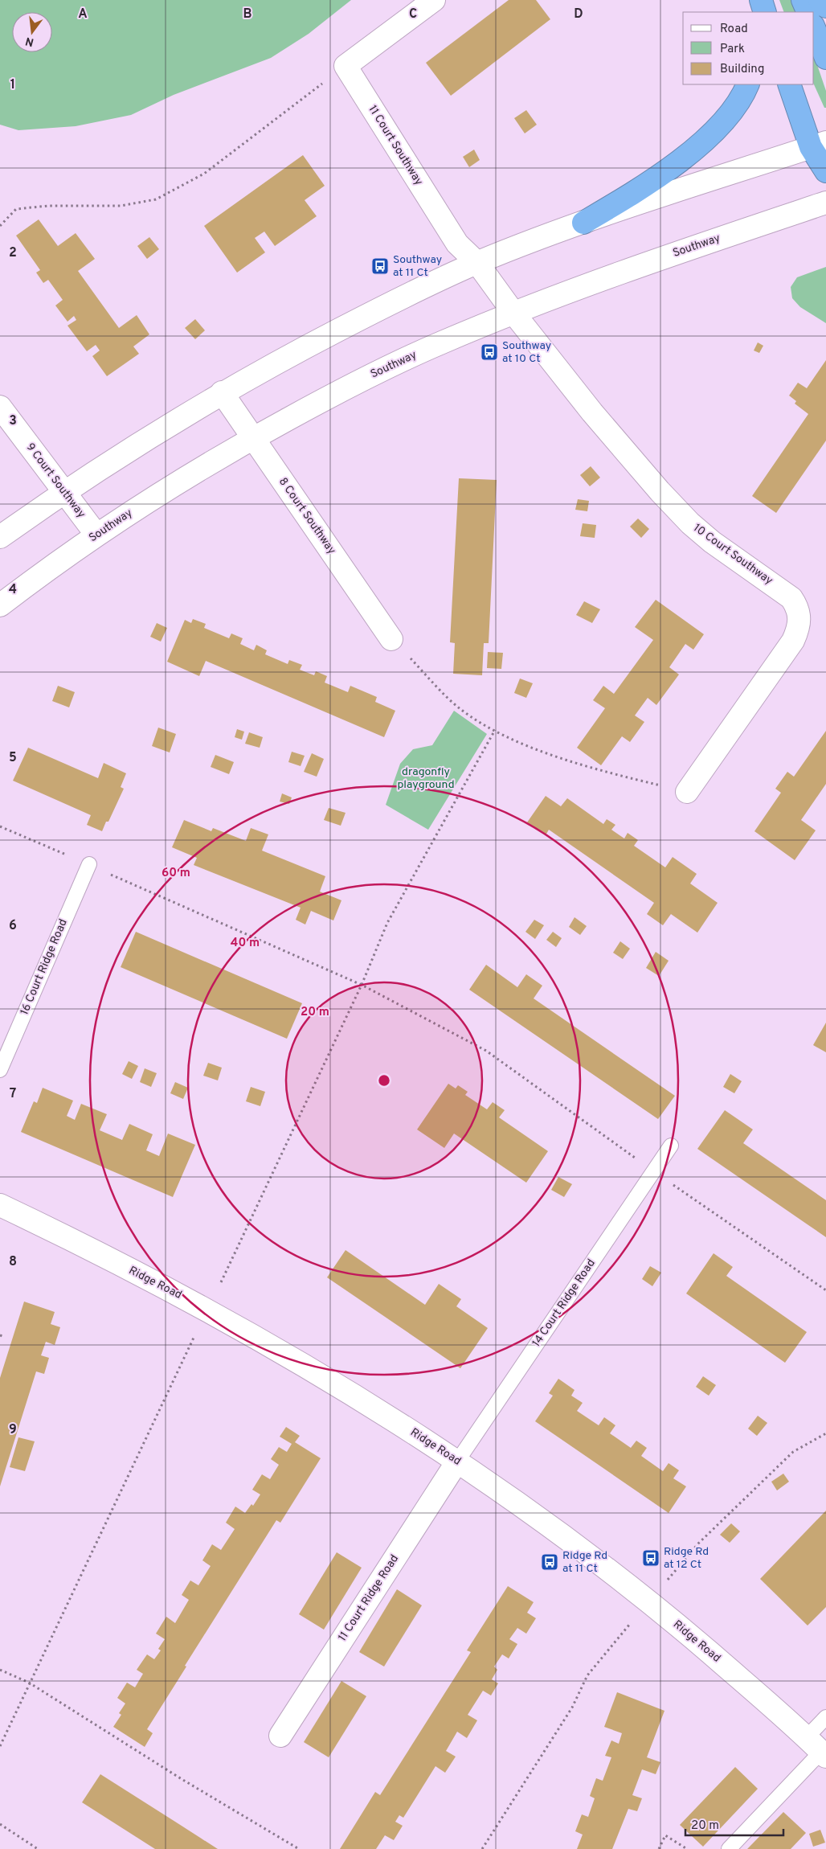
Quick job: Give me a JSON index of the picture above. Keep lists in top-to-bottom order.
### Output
{
  "streets": {
    "street": [
      "11 Court Southway",
      "Southway",
      "9 Court Southway",
      "8 Court Southway",
      "10 Court Southway",
      "Ridge Road",
      "11 Court Ridge Road"
    ],
    "lane": ["16 Court Ridge Road", "14 Court Ridge Road"]
  },
  "crossings": [
    ["11 Court Southway", "Southway"],
    ["11 Court Southway", "10 Court Southway"],
    ["Southway", "9 Court Southway"],
    ["Southway", "8 Court Southway"],
    ["Southway", "10 Court Southway"],
    ["Ridge Road", "14 Court Ridge Road"],
    ["Ridge Road", "11 Court Ridge Road"],
    ["14 Court Ridge Road", "11 Court Ridge Road"]
  ],
  "parks": ["dragonfly playground"],
  "places": {
    "bus stop": [
      "Southway at 11 Ct",
      "Southway at 10 Ct",
      "Ridge Rd at 12 Ct",
      "Ridge Rd at 11 Ct"
    ]
  },
  "legend": ["Road", "Park", "Building"],
  "scale_bar": "20 m",
  "north": "bottom",
  "grid": {
    "columns": [
      "A",
      "B",
      "C",
      "D"
    ],
    "rows": [
      "1",
      "2",
      "3",
      "4",
      "5",
      "6",
      "7",
      "8",
      "9"
    ]
  },
  "rings": ["60 m", "40 m", "20 m"]
}
